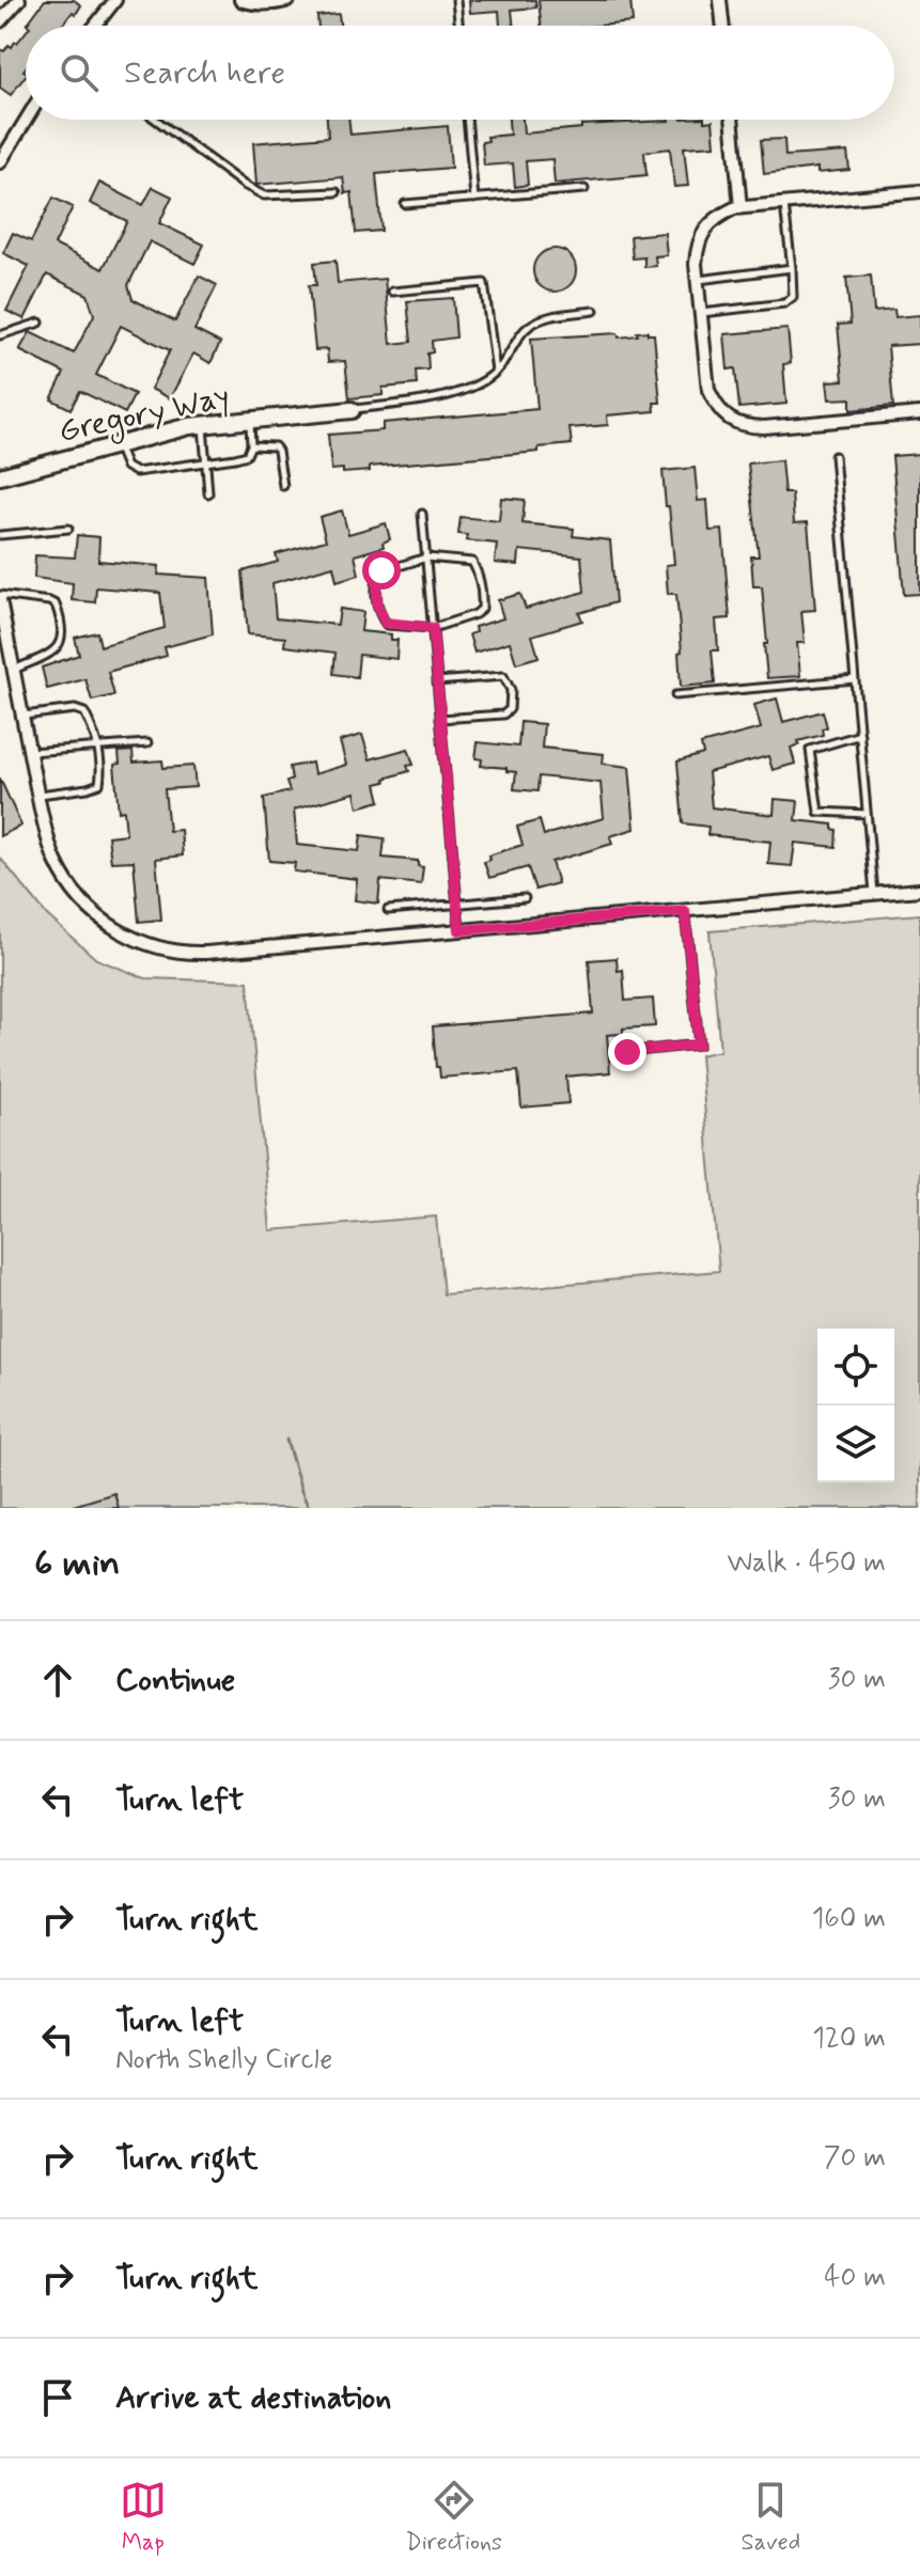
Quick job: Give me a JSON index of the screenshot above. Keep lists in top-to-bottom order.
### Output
{
  "streets": {
    "street": ["Gregory Way"]
  },
  "page": {
    "search": "Search here",
    "heading": ["6 min", "Walk · 450 m"],
    "list": [
      ["Continue", "30 m"],
      ["Turn left", "30 m"],
      ["Turn right", "160 m"],
      ["Turn left", "North Shelly Circle", "120 m"],
      ["Turn right", "70 m"],
      ["Turn right", "40 m"],
      "Arrive at destination"
    ],
    "nav": ["Map", "Directions", "Saved"]
  }
}
